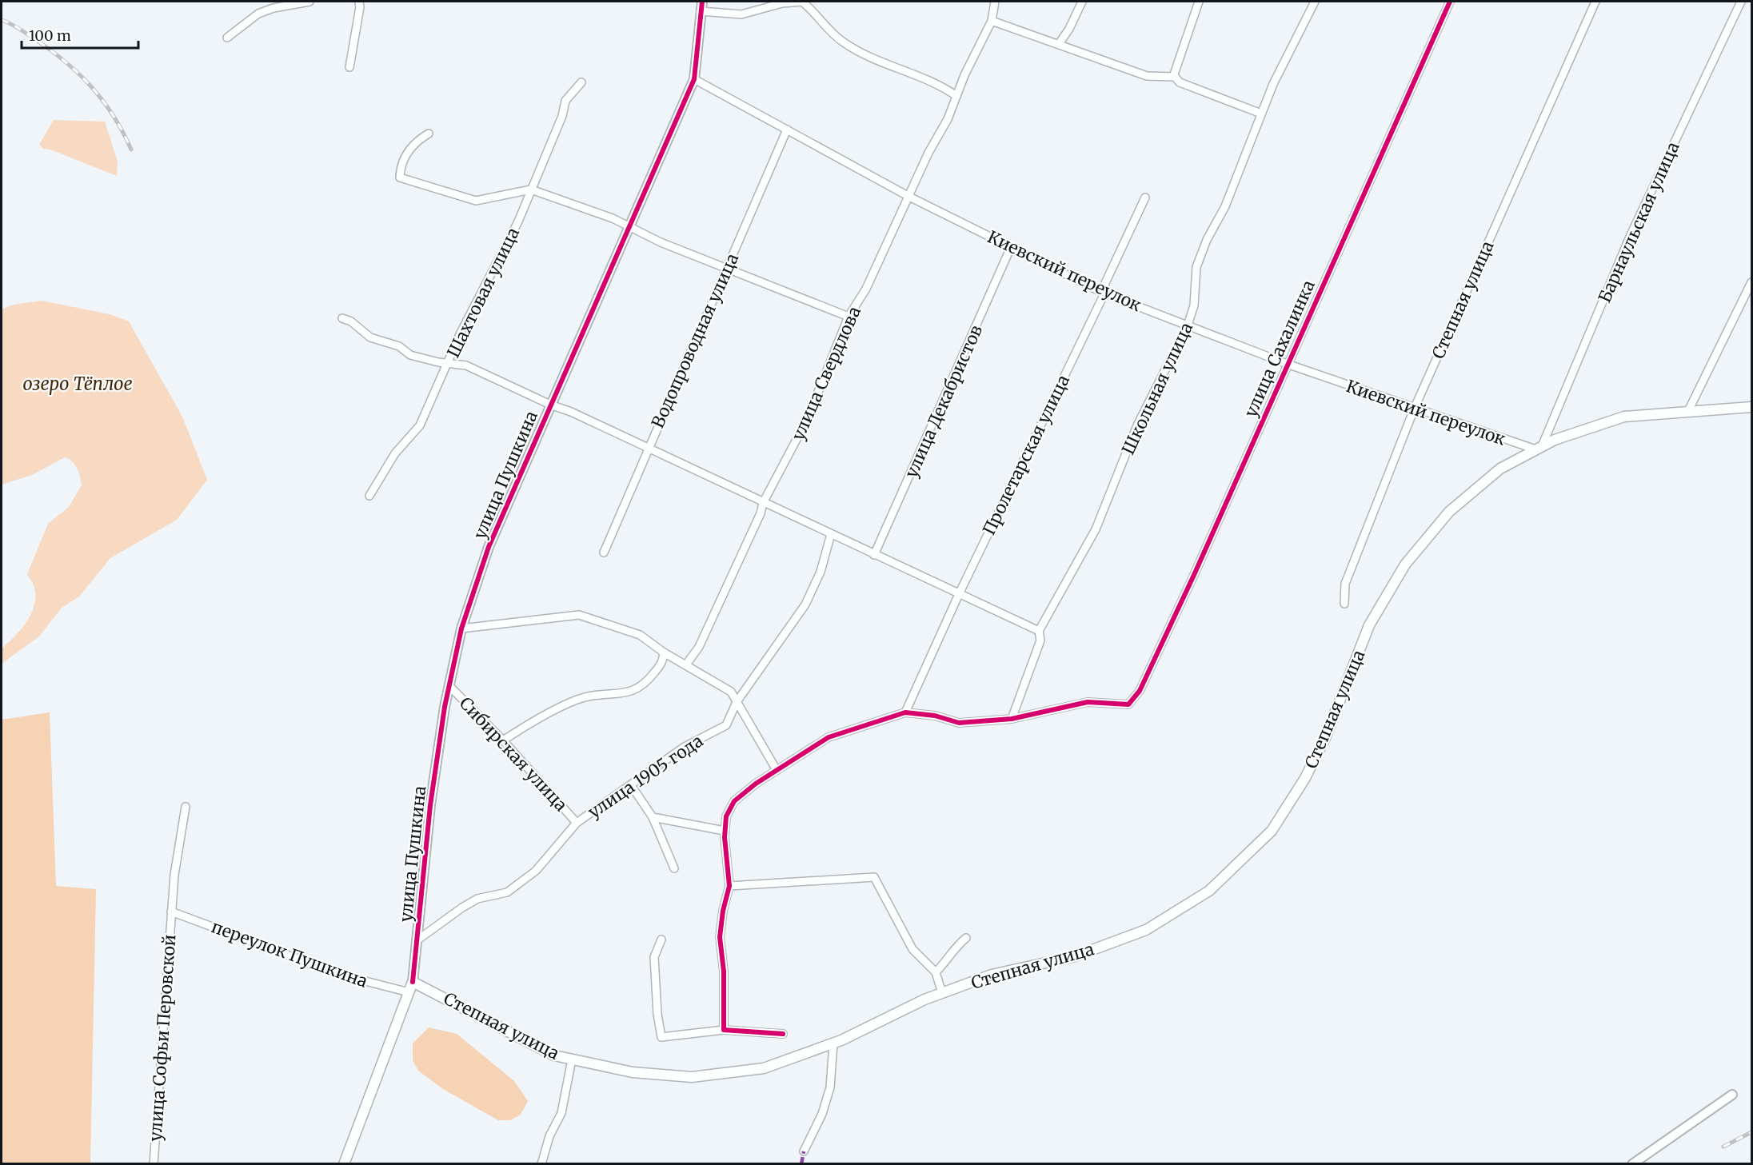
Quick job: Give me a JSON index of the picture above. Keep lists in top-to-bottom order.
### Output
{
  "streets": {
    "main road": ["Степная улица", "улица Пушкина"],
    "street": [
      "Барнаульская улица",
      "Киевский переулок",
      "Шахтовая улица",
      "Водопроводная улица",
      "улица Сахалинка",
      "улица Свердлова",
      "Школьная улица",
      "улица Декабристов",
      "Пролетарская улица",
      "Сибирская улица",
      "улица 1905 года",
      "переулок Пушкина",
      "улица Софьи Перовской"
    ]
  },
  "crossings": [
    ["Барнаульская улица", "Киевский переулок"],
    ["Барнаульская улица", "Степная улица"],
    ["Киевский переулок", "Степная улица"],
    ["Киевский переулок", "Водопроводная улица"],
    ["Киевский переулок", "улица Сахалинка"],
    ["Киевский переулок", "улица Свердлова"],
    ["Киевский переулок", "Школьная улица"],
    ["Киевский переулок", "улица Декабристов"],
    ["Киевский переулок", "Пролетарская улица"],
    ["Киевский переулок", "улица Пушкина"],
    ["Степная улица", "улица Пушкина"],
    ["улица Сахалинка", "Школьная улица"],
    ["улица Пушкина", "Сибирская улица"],
    ["улица Пушкина", "улица 1905 года"],
    ["улица Пушкина", "переулок Пушкина"],
    ["Сибирская улица", "улица 1905 года"],
    ["переулок Пушкина", "улица Софьи Перовской"]
  ],
  "water": ["озеро Тёплое"],
  "scale_bar": "100 m"
}
